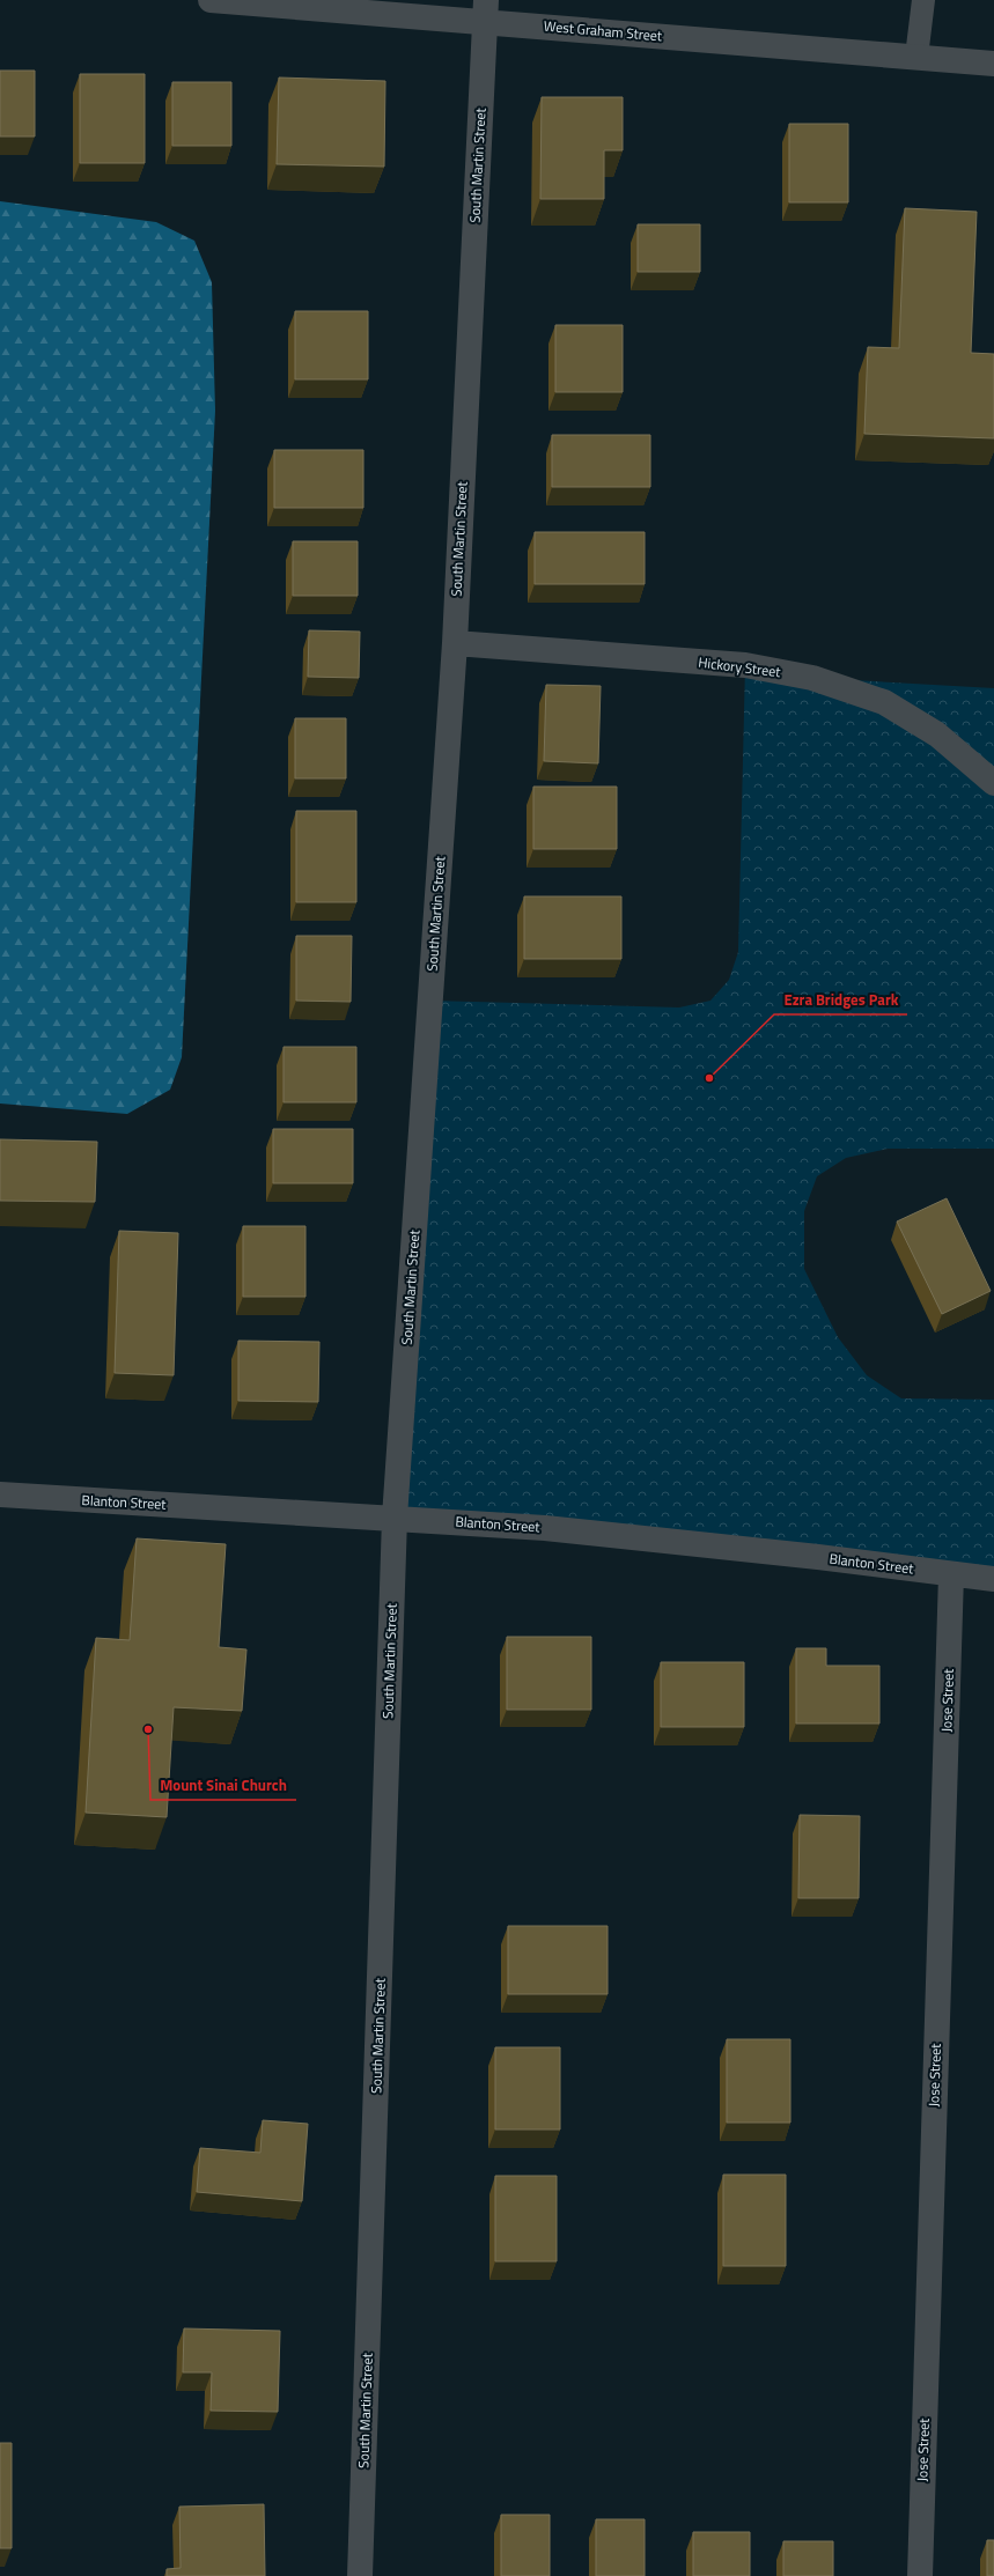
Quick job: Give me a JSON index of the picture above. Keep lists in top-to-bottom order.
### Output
{
  "streets": {
    "street": [
      "West Graham Street",
      "South Martin Street",
      "Hickory Street",
      "Blanton Street",
      "Jose Street"
    ]
  },
  "crossings": [
    ["West Graham Street", "South Martin Street"],
    ["South Martin Street", "Hickory Street"],
    ["South Martin Street", "Blanton Street"],
    ["Blanton Street", "Jose Street"]
  ],
  "places": ["Ezra Bridges Park", "Mount Sinai Church"]
}
